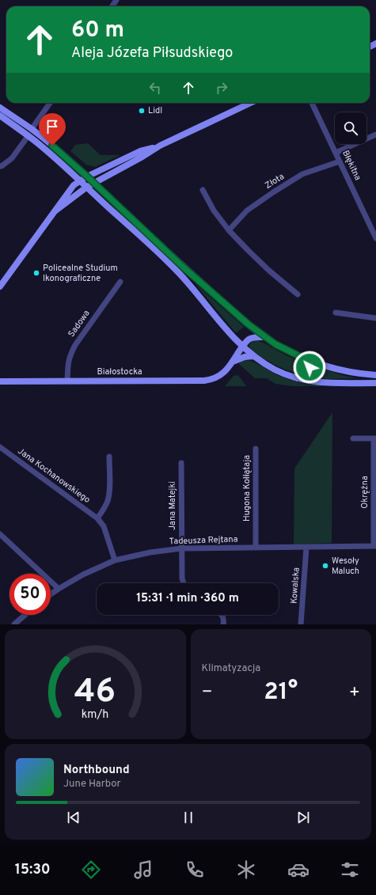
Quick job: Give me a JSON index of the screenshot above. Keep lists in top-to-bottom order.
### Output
{
  "streets": {
    "main road": ["Białostocka"],
    "street": [
      "Błękitna",
      "Złota",
      "Sadowa",
      "Jana Kochanowskiego",
      "Hugona Kołłątaja",
      "Okrężna",
      "Jana Matejki",
      "Tadeusza Rejtana",
      "Kowalska"
    ]
  },
  "crossings": [
    ["Błękitna", "Złota"],
    ["Sadowa", "Białostocka"],
    ["Jana Kochanowskiego", "Tadeusza Rejtana"],
    ["Hugona Kołłątaja", "Tadeusza Rejtana"],
    ["Okrężna", "Tadeusza Rejtana"],
    ["Jana Matejki", "Tadeusza Rejtana"],
    ["Tadeusza Rejtana", "Kowalska"]
  ],
  "places": ["Lidl", "Policealne Studium Ikonograficzne", "Wesoły Maluch"],
  "page": {
    "turn": ["60 m", "Aleja Józefa Piłsudskiego"],
    "limit": "50",
    "trip": "15:31 · 1 min · 360 m",
    "tile": "Klimatyzacja",
    "heat": ["−", "21°", "+"],
    "song": ["Northbound", "June Harbor"],
    "tabs": "15:30",
    "gauge": ["46", "km/h"]
  }
}
